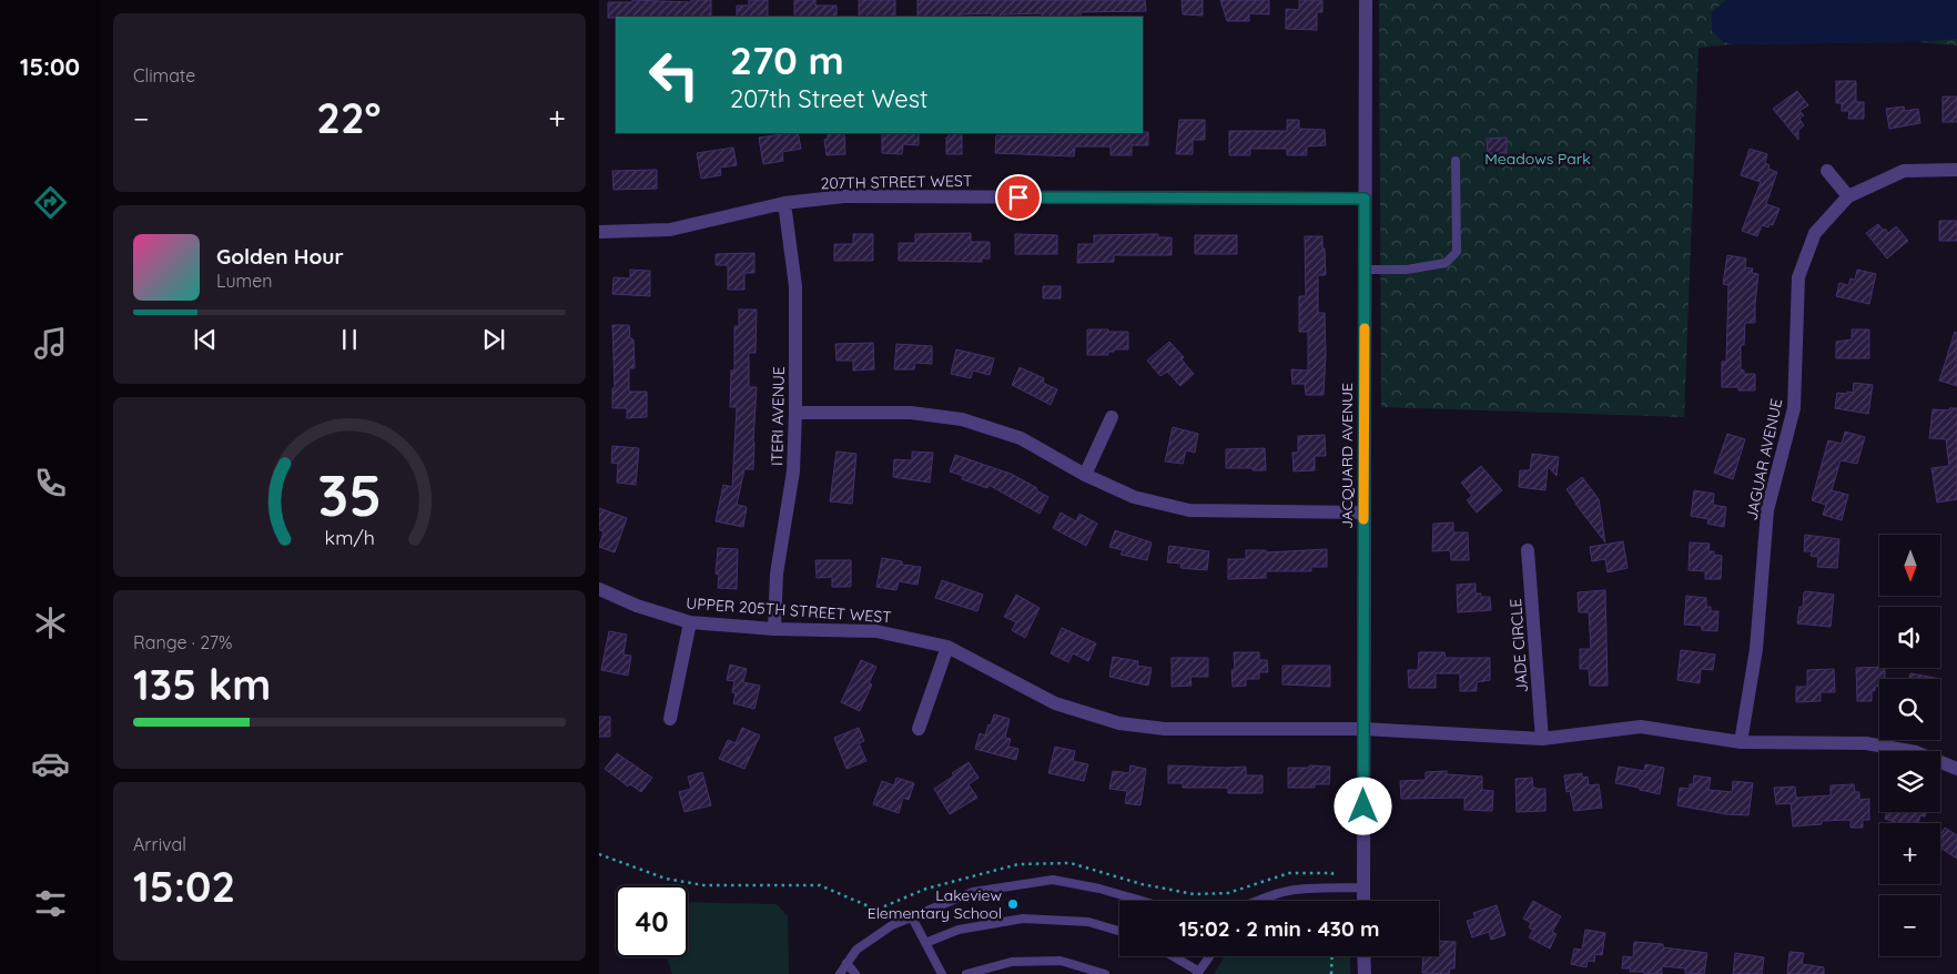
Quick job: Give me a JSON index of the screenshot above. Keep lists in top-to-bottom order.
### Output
{
  "streets": {
    "street": [
      "207TH STREET WEST",
      "ITERI AVENUE",
      "JACQUARD AVENUE",
      "JAGUAR AVENUE",
      "UPPER 205TH STREET WEST",
      "JADE CIRCLE"
    ]
  },
  "crossings": [
    ["207TH STREET WEST", "ITERI AVENUE"],
    ["207TH STREET WEST", "JACQUARD AVENUE"],
    ["ITERI AVENUE", "UPPER 205TH STREET WEST"],
    ["JACQUARD AVENUE", "UPPER 205TH STREET WEST"],
    ["JAGUAR AVENUE", "UPPER 205TH STREET WEST"],
    ["UPPER 205TH STREET WEST", "JADE CIRCLE"]
  ],
  "parks": ["Meadows Park"],
  "places": ["Lakeview Elementary School"],
  "north": "bottom",
  "page": {
    "tabs": "15:00",
    "tile": [
      "Climate",
      ["Range · 27%", "135 km"],
      ["Arrival", "15:02"]
    ],
    "turn": ["270 m", "207th Street West"],
    "heat": ["−", "22°", "+"],
    "song": ["Golden Hour", "Lumen"],
    "map_buttons": ["+", "−"],
    "limit": "40",
    "trip": "15:02 · 2 min · 430 m",
    "gauge": ["35", "km/h"]
  }
}
